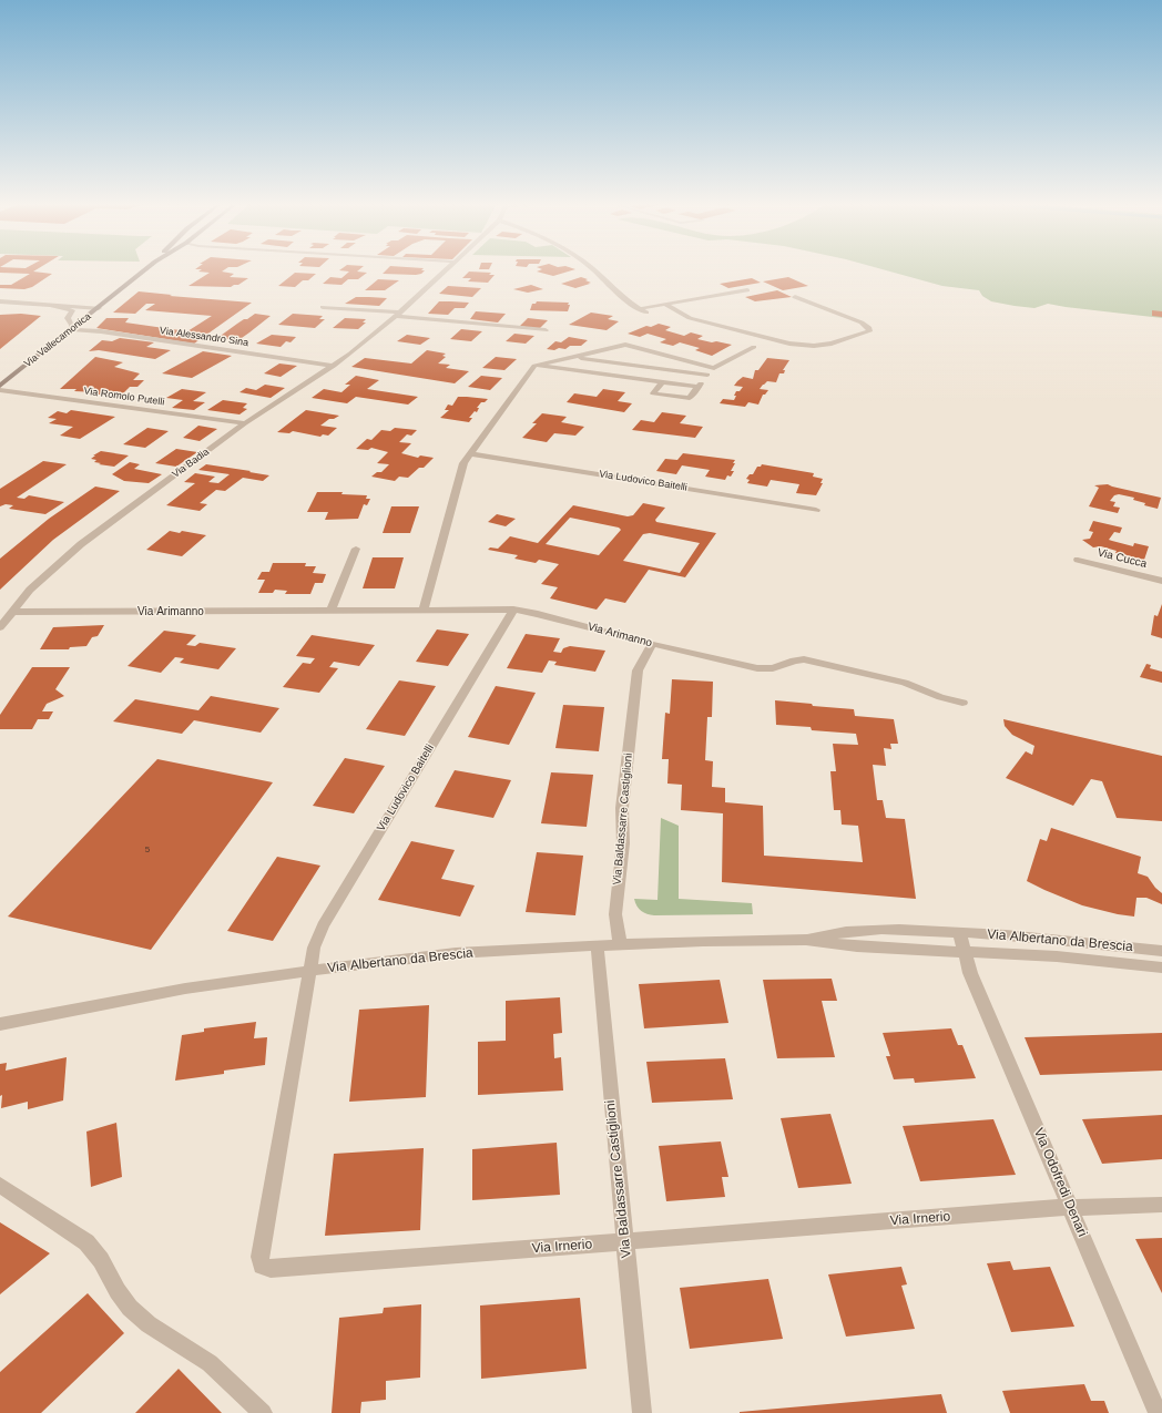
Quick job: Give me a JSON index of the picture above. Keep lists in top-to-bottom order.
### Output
{
  "streets": {
    "main road": ["Via Vallecamonica"],
    "street": [
      "Via Alessandro Sina",
      "Via Romolo Putelli",
      "Via Badia",
      "Via Ludovico Baitelli",
      "Via Cucca",
      "Via Arimanno",
      "Via Baldassarre Castiglioni",
      "Via Albertano da Brescia",
      "Via Odofredi Denari",
      "Via Irnerio"
    ]
  },
  "crossings": [
    ["Via Alessandro Sina", "Via Vallecamonica"],
    ["Via Alessandro Sina", "Via Badia"],
    ["Via Romolo Putelli", "Via Badia"],
    ["Via Badia", "Via Arimanno"],
    ["Via Ludovico Baitelli", "Via Arimanno"],
    ["Via Ludovico Baitelli", "Via Albertano da Brescia"],
    ["Via Ludovico Baitelli", "Via Irnerio"],
    ["Via Arimanno", "Via Baldassarre Castiglioni"],
    ["Via Baldassarre Castiglioni", "Via Albertano da Brescia"],
    ["Via Baldassarre Castiglioni", "Via Irnerio"],
    ["Via Albertano da Brescia", "Via Odofredi Denari"],
    ["Via Albertano da Brescia", "Via Irnerio"],
    ["Via Odofredi Denari", "Via Irnerio"]
  ],
  "house_numbers": ["5"]
}
